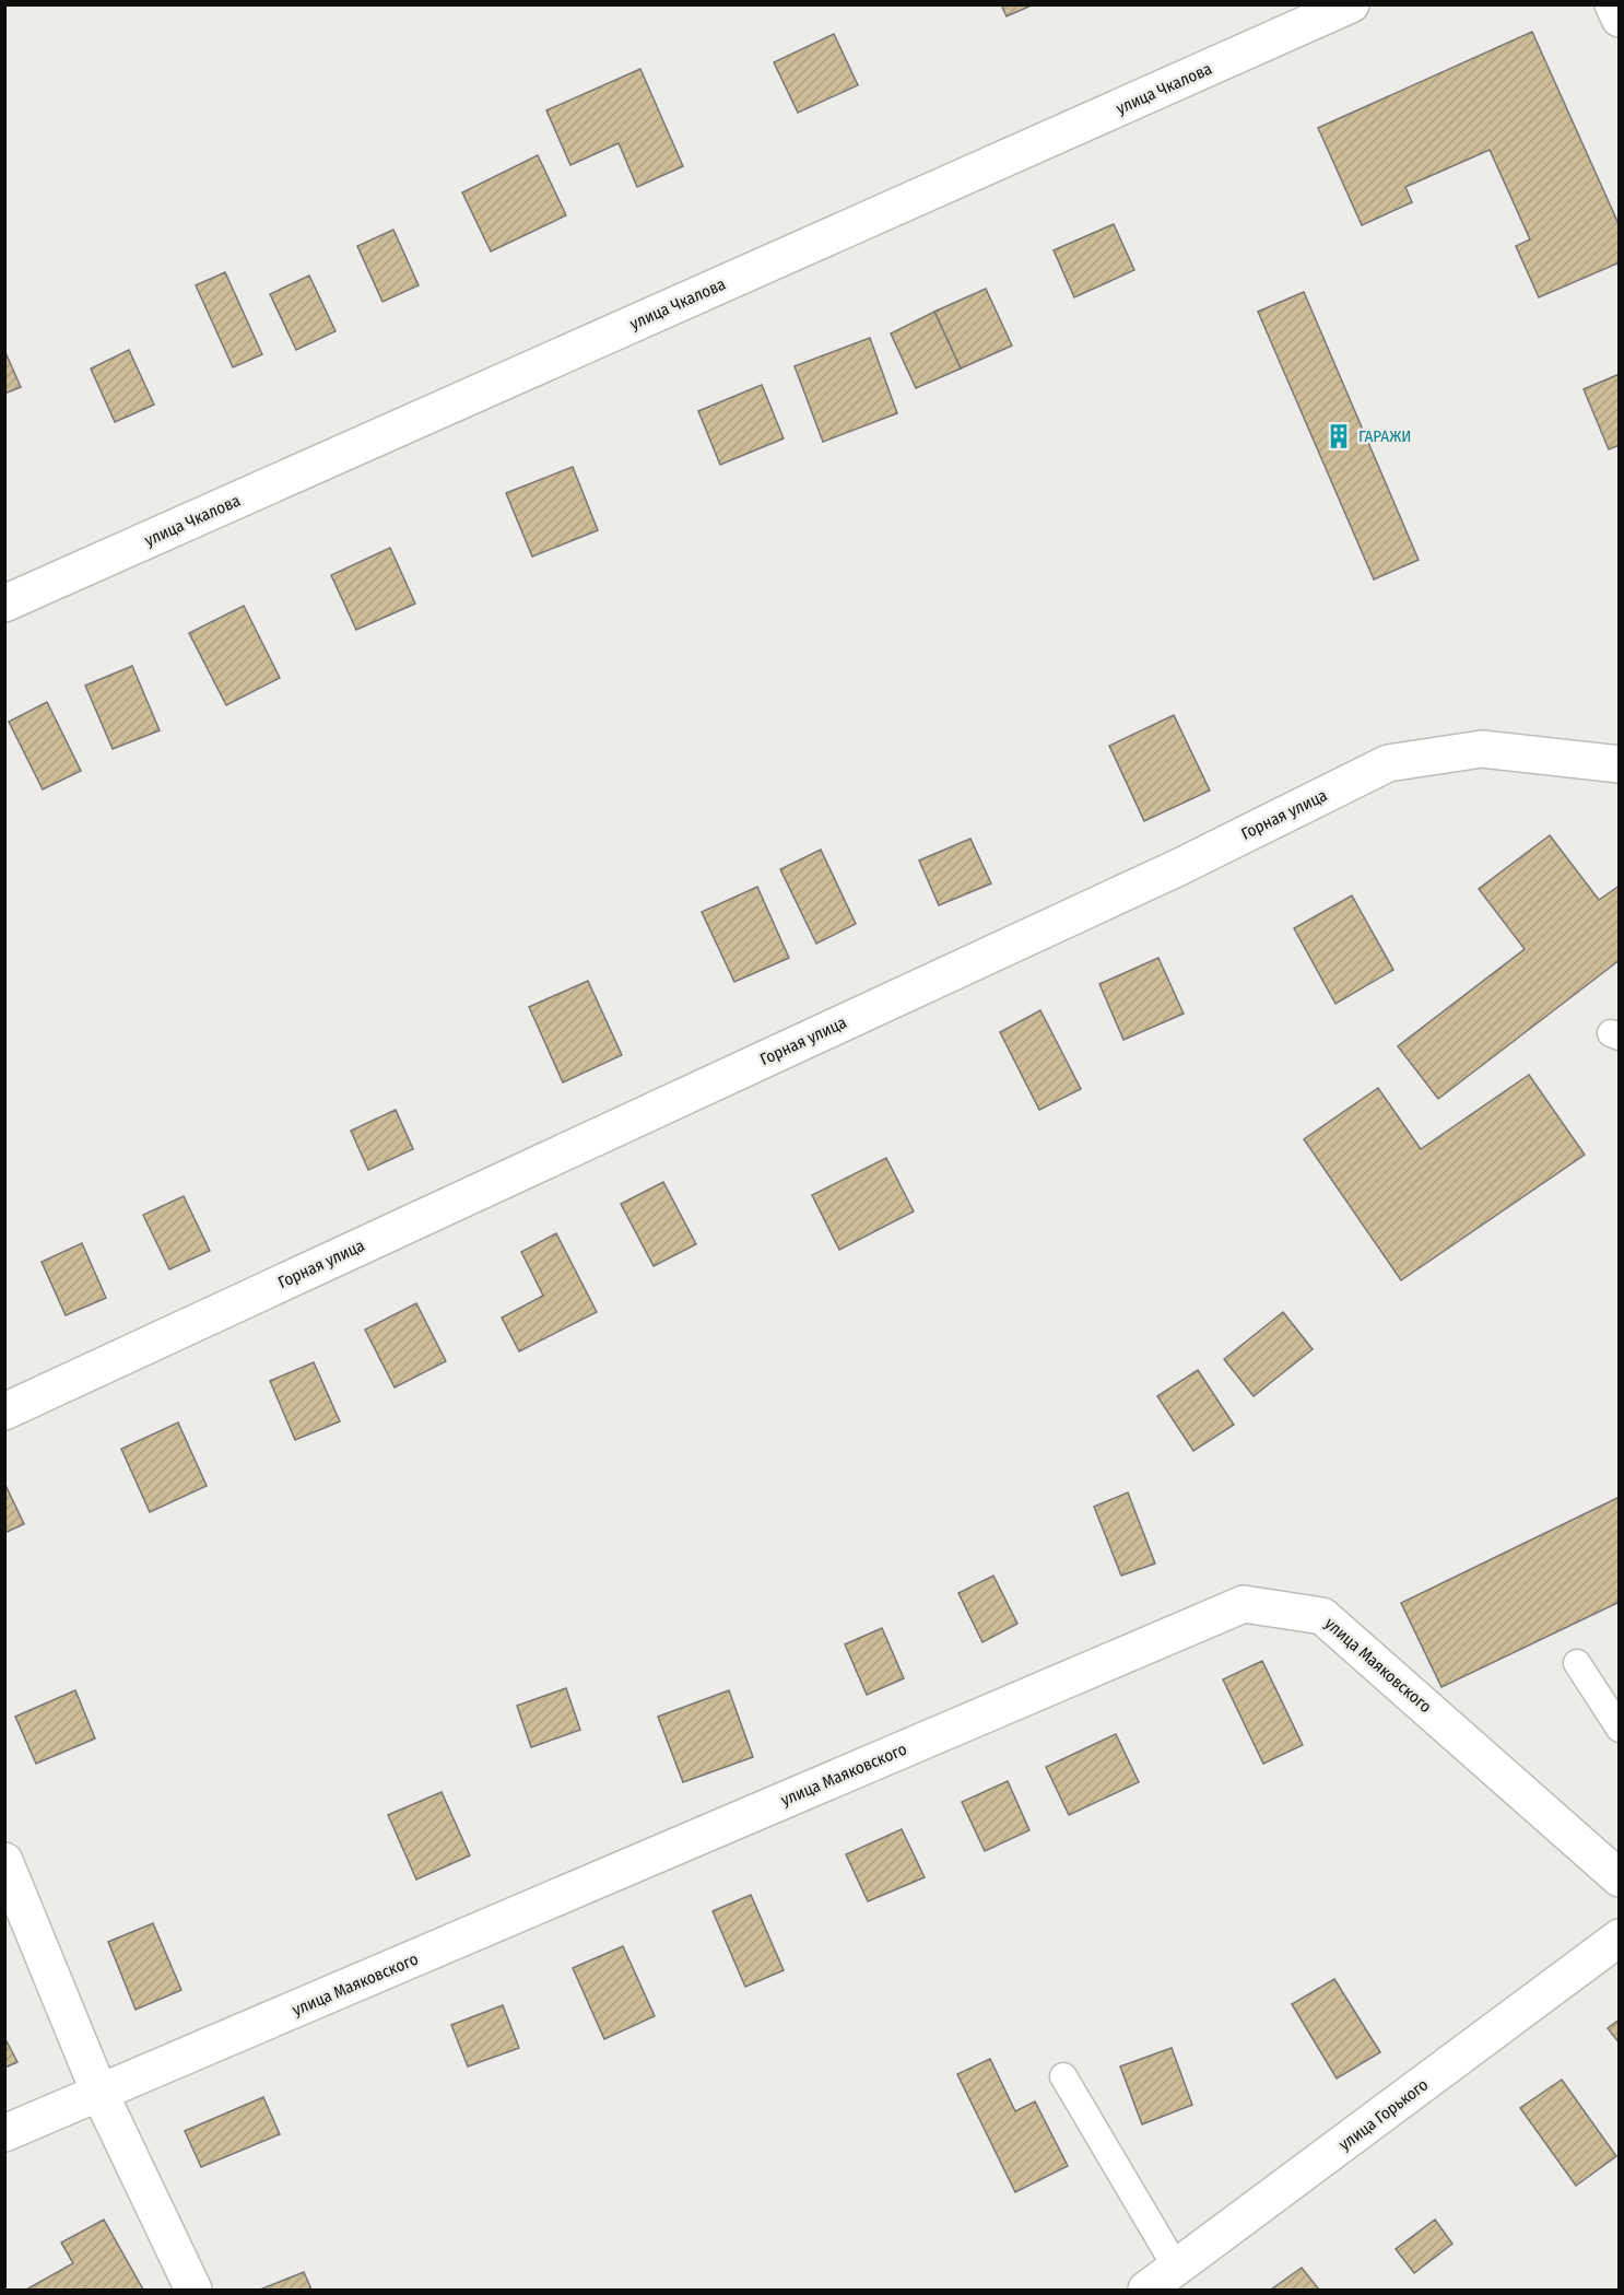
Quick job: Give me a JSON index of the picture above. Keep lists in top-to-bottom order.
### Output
{
  "streets": {
    "street": [
      "улица Чкалова",
      "Горная улица",
      "улица Маяковского",
      "улица Горького"
    ]
  },
  "places": {
    "building": ["ГАРАЖИ"]
  }
}
